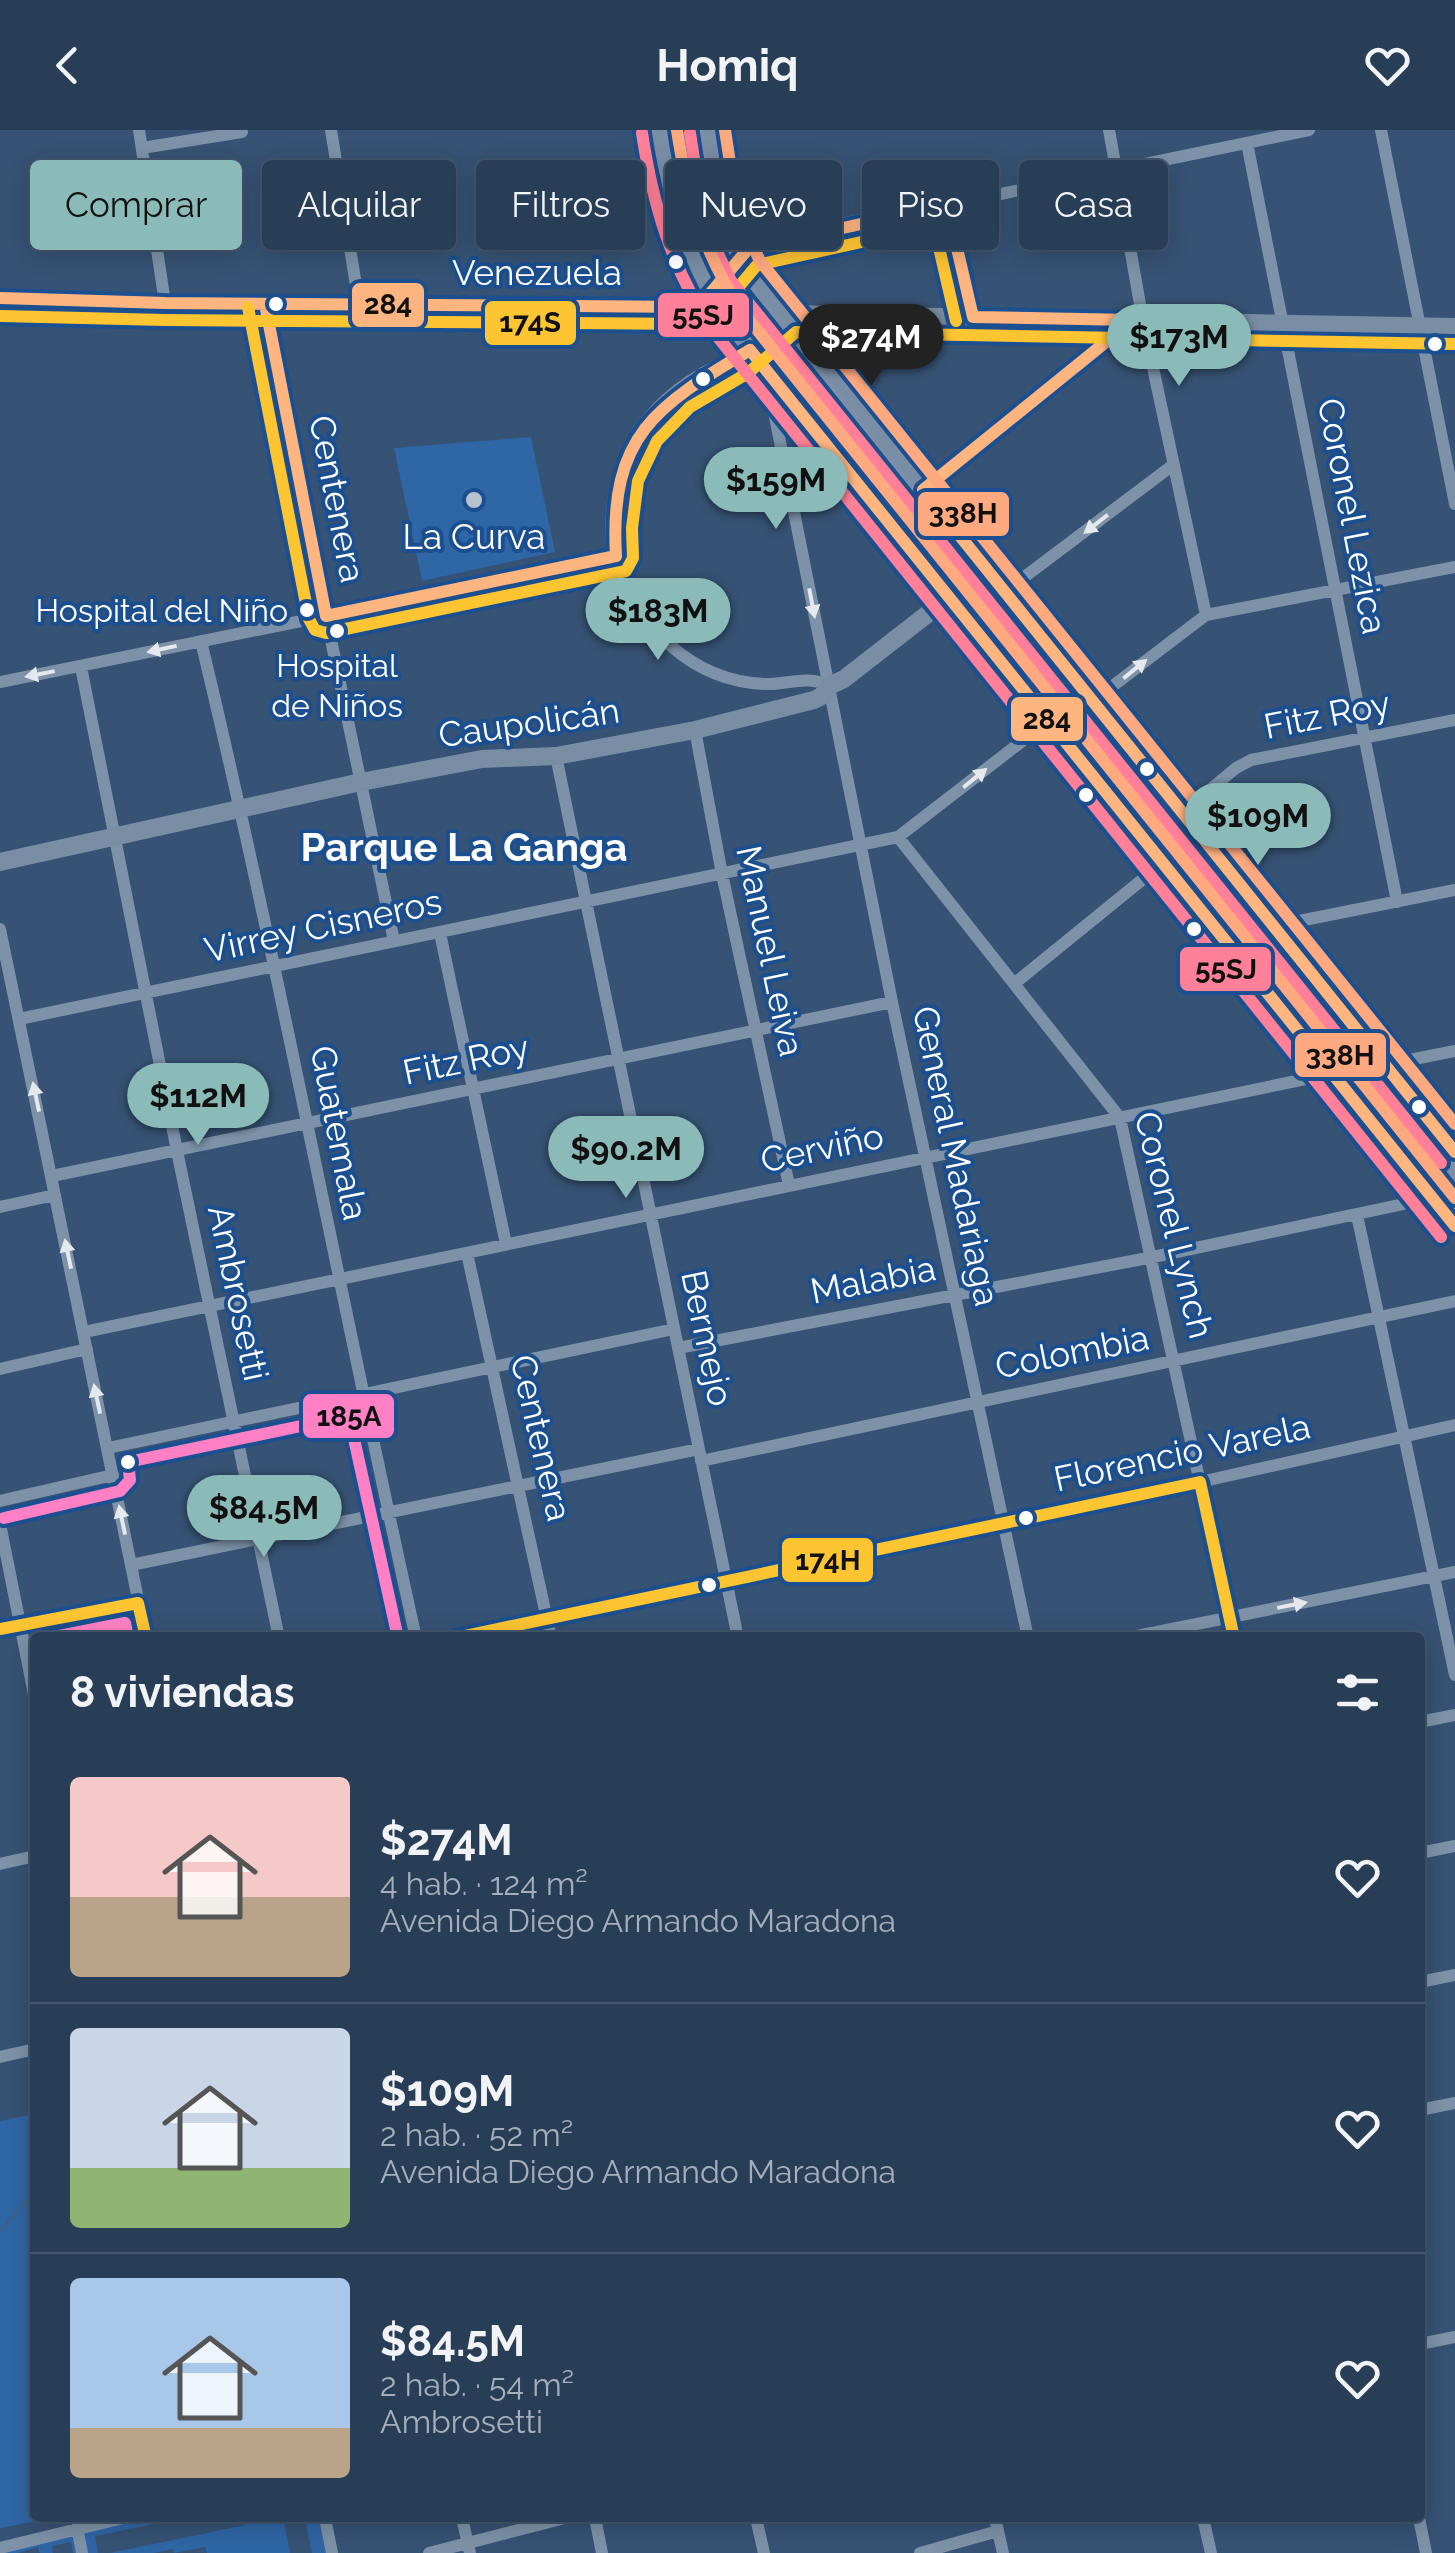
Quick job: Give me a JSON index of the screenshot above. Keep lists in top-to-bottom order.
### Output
{
  "streets": {
    "street": [
      "Venezuela",
      "Centenera",
      "Coronel Lezica",
      "Fitz Roy",
      "Caupolicán",
      "Virrey Cisneros",
      "Manuel Leiva",
      "Guatemala",
      "Cerviño",
      "General Madariaga",
      "Coronel Lynch",
      "Malabia",
      "Ambrosetti",
      "Bermejo",
      "Colombia",
      "Florencio Varela"
    ]
  },
  "crossings": [
    ["Venezuela", "Centenera"],
    ["Centenera", "Caupolicán"],
    ["Centenera", "Virrey Cisneros"],
    ["Centenera", "Cerviño"],
    ["Centenera", "Colombia"],
    ["Centenera", "Florencio Varela"],
    ["Coronel Lezica", "Fitz Roy"],
    ["Coronel Lezica", "Virrey Cisneros"],
    ["Fitz Roy", "Manuel Leiva"],
    ["Fitz Roy", "Guatemala"],
    ["Fitz Roy", "General Madariaga"],
    ["Fitz Roy", "Ambrosetti"],
    ["Fitz Roy", "Bermejo"],
    ["Caupolicán", "Manuel Leiva"],
    ["Caupolicán", "Guatemala"],
    ["Caupolicán", "General Madariaga"],
    ["Caupolicán", "Ambrosetti"],
    ["Caupolicán", "Bermejo"],
    ["Virrey Cisneros", "Manuel Leiva"],
    ["Virrey Cisneros", "Guatemala"],
    ["Virrey Cisneros", "General Madariaga"],
    ["Virrey Cisneros", "Coronel Lynch"],
    ["Virrey Cisneros", "Ambrosetti"],
    ["Virrey Cisneros", "Bermejo"],
    ["Manuel Leiva", "Cerviño"],
    ["Guatemala", "Cerviño"],
    ["Guatemala", "Colombia"],
    ["Cerviño", "General Madariaga"],
    ["Cerviño", "Coronel Lynch"],
    ["Cerviño", "Ambrosetti"],
    ["Cerviño", "Bermejo"],
    ["General Madariaga", "Malabia"],
    ["General Madariaga", "Colombia"],
    ["General Madariaga", "Florencio Varela"],
    ["Coronel Lynch", "Malabia"],
    ["Coronel Lynch", "Colombia"],
    ["Coronel Lynch", "Florencio Varela"],
    ["Malabia", "Bermejo"],
    ["Ambrosetti", "Colombia"],
    ["Bermejo", "Colombia"],
    ["Bermejo", "Florencio Varela"]
  ],
  "districts": ["Parque La Ganga"],
  "places": ["La Curva", "Hospital del Niño", "Hospital de Niños"],
  "lines": [
    "transit line 338H",
    "transit line 55SJ",
    "transit line 284",
    "transit line 174S",
    "transit line 185A",
    "transit line 174H"
  ],
  "page": {
    "header": "Homiq",
    "chip": [
      "Comprar",
      "Alquilar",
      "Filtros",
      "Nuevo",
      "Piso",
      "Casa"
    ],
    "price": [
      "$274M",
      "$173M",
      "$159M",
      "$183M",
      "$109M",
      "$112M",
      "$90.2M",
      "$84.5M"
    ],
    "heading": "8 viviendas",
    "list": [
      {
        "name": "$274M",
        "note": "4 hab. · 124 m² · Avenida Diego Armando Maradona"
      },
      {
        "name": "$109M",
        "note": "2 hab. · 52 m² · Avenida Diego Armando Maradona"
      },
      {
        "name": "$84.5M",
        "note": "2 hab. · 54 m² · Ambrosetti"
      }
    ]
  }
}
